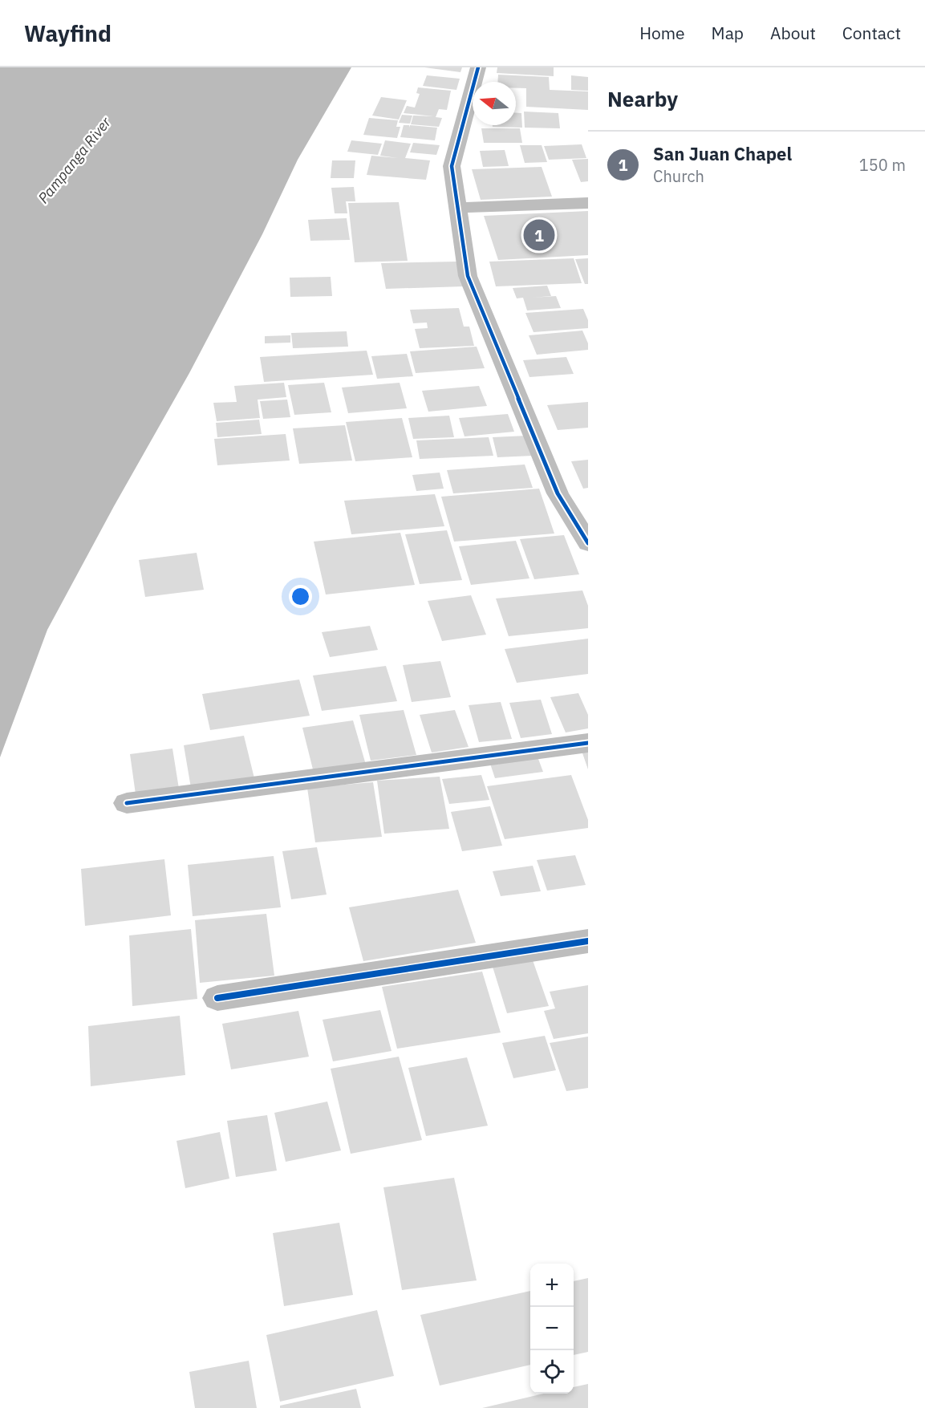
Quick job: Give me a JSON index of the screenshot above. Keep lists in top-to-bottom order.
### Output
{
  "water": ["Pampanga River"],
  "north": "left",
  "page": {
    "header": "Wayfind",
    "nav": [
      "Home",
      "Map",
      "About",
      "Contact"
    ],
    "heading": "Nearby",
    "list": [
      {
        "mark": "1",
        "name": "San Juan Chapel",
        "note": "Church",
        "value": "150 m"
      }
    ],
    "pins": "1",
    "map_buttons": ["+", "−"]
  }
}
